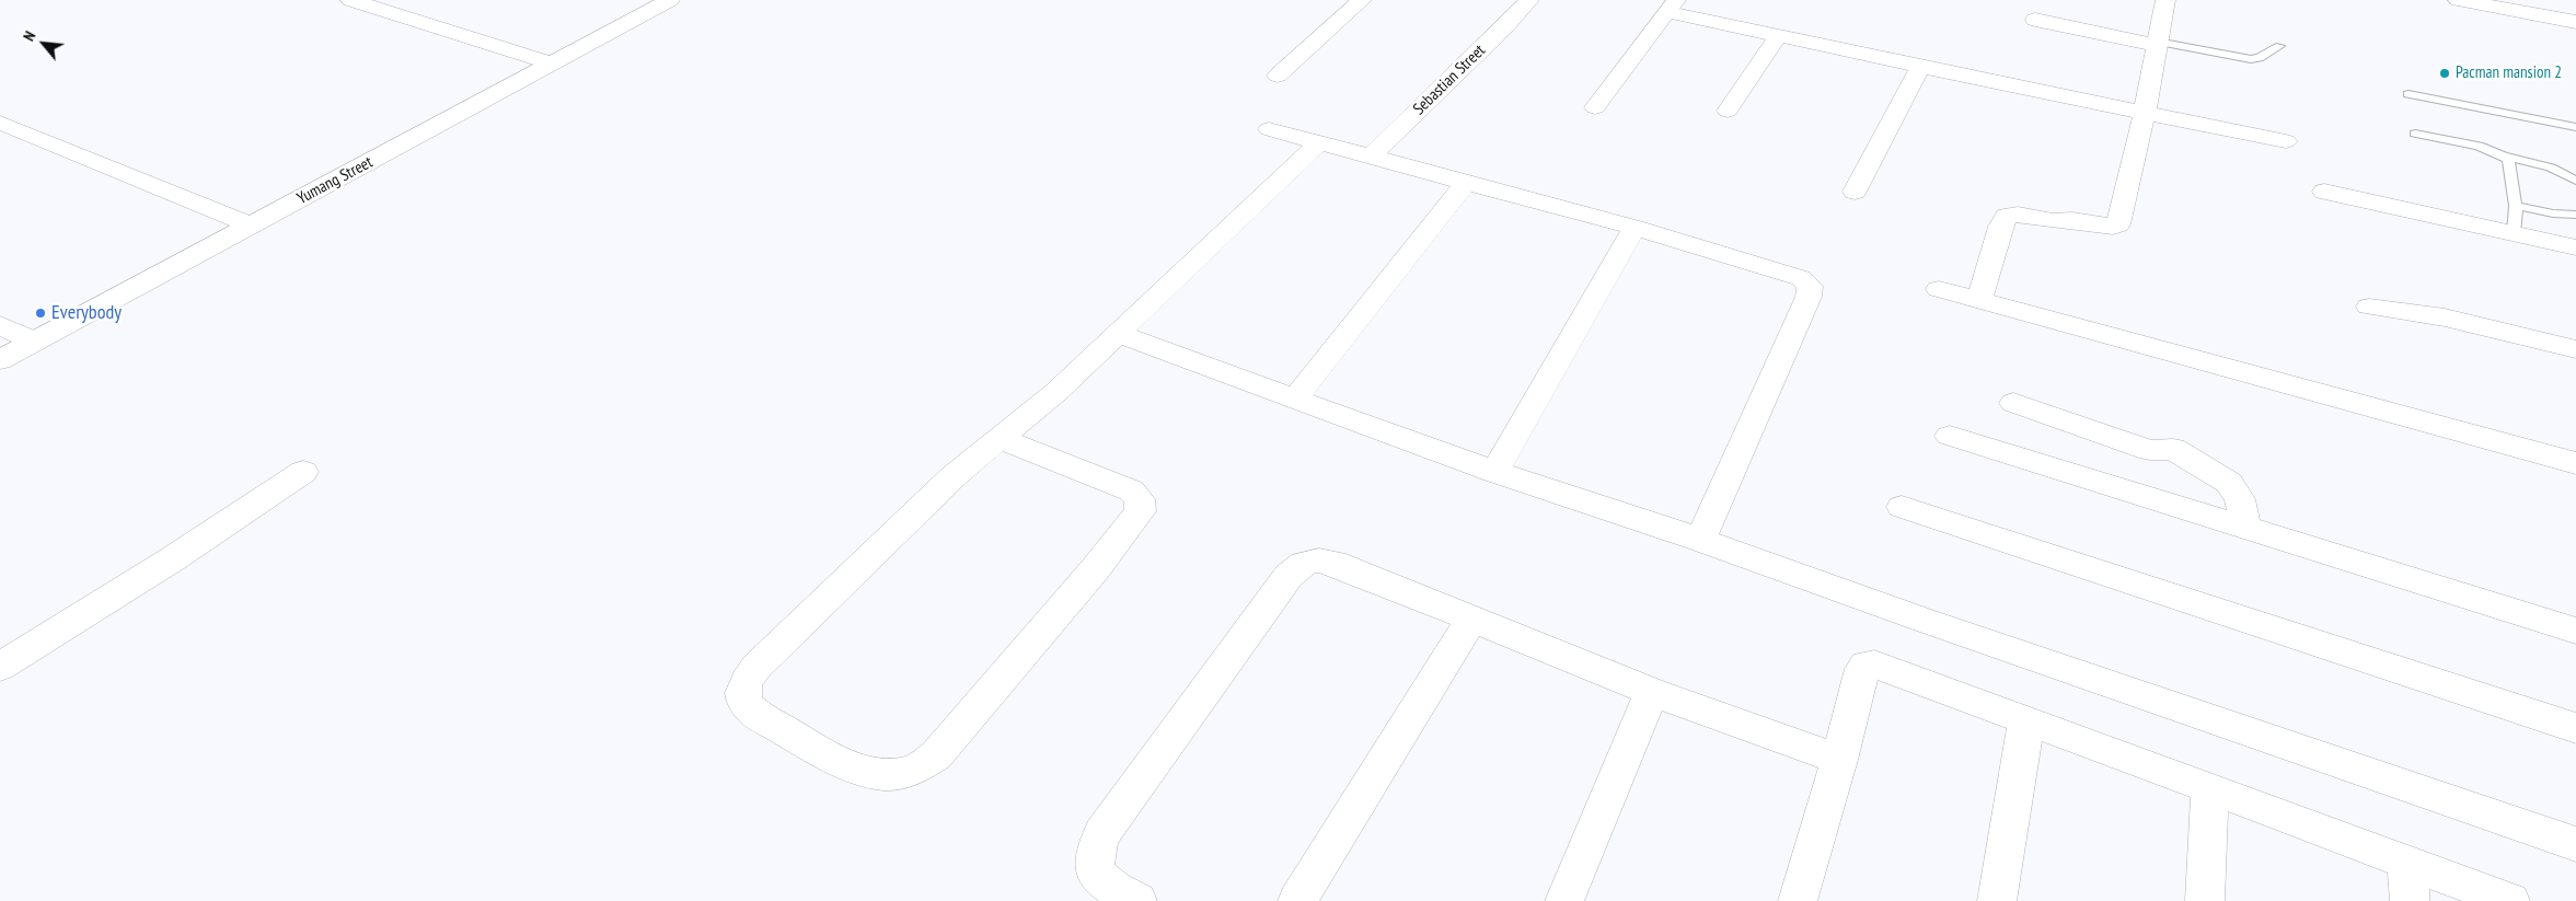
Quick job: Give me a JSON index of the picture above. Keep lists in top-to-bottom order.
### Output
{
  "streets": {
    "street": ["Sebastian Street", "Yumang Street"]
  },
  "places": ["Pacman mansion 2", "Everybody"],
  "north": "top left"
}
